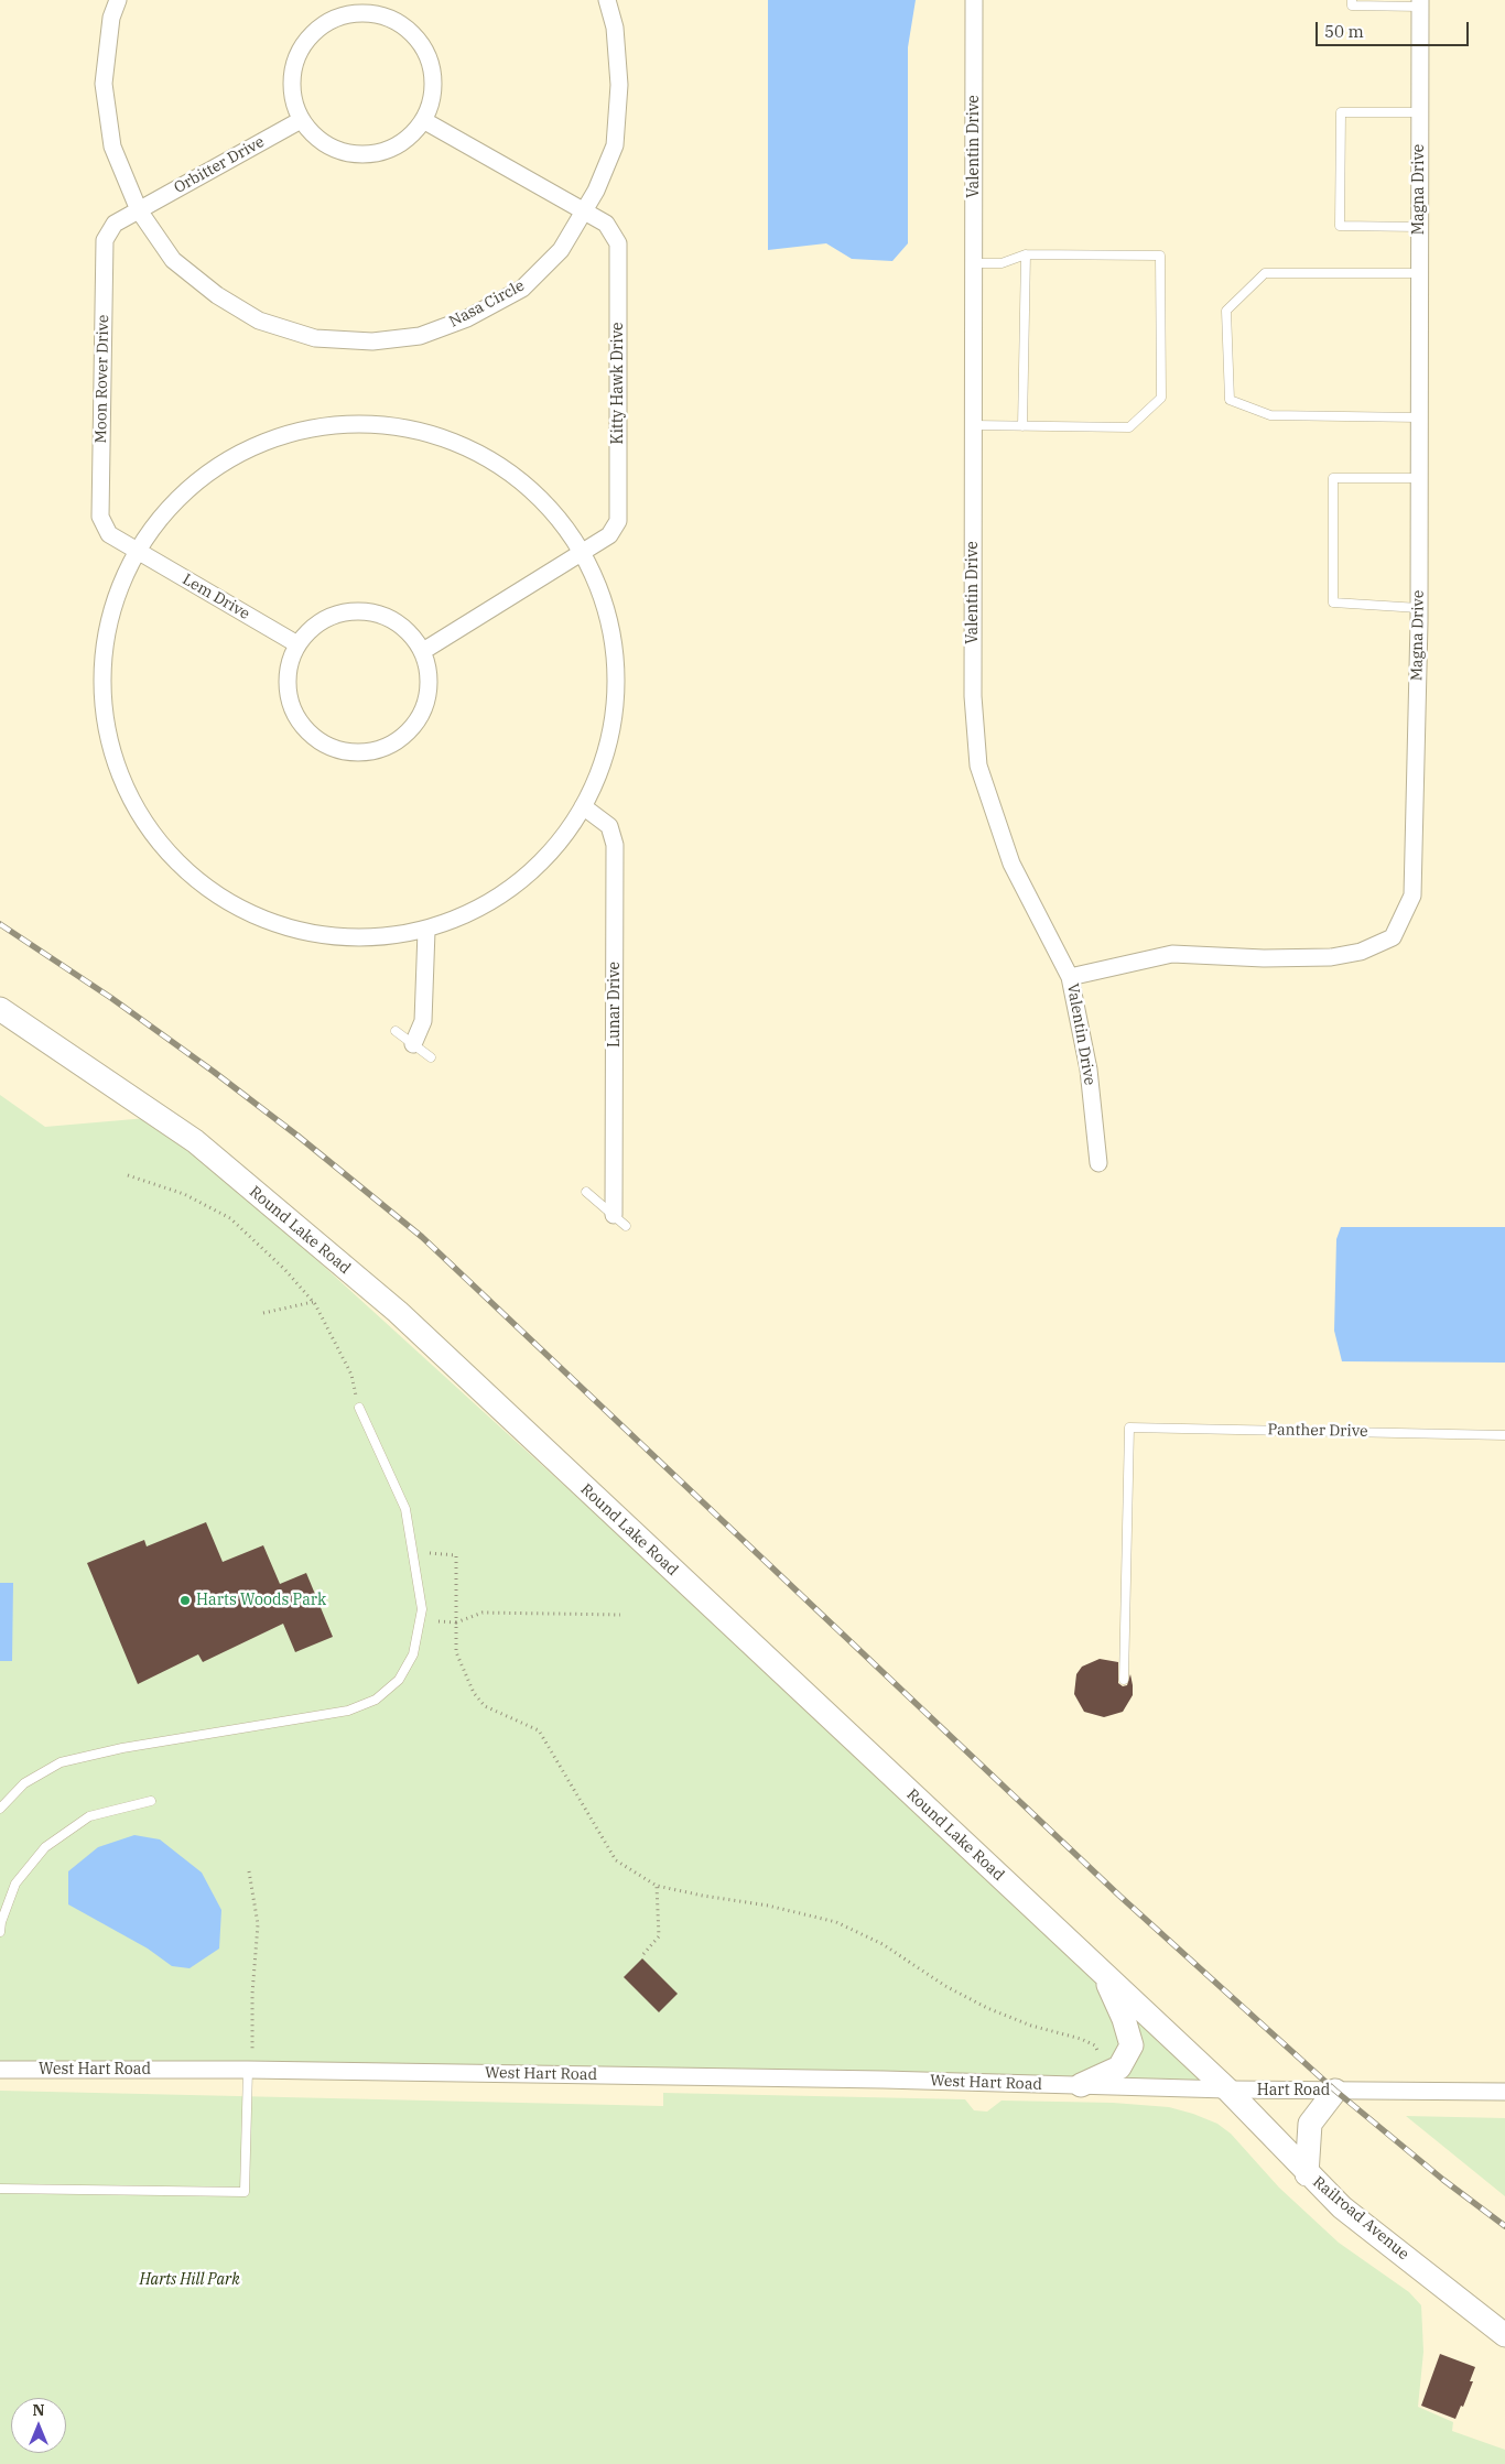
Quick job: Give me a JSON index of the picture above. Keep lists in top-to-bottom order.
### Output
{
  "streets": {
    "main road": ["Round Lake Road", "Railroad Avenue"],
    "street": [
      "Valentin Drive",
      "Orbitter Drive",
      "Magna Drive",
      "Nasa Circle",
      "Moon Rover Drive",
      "Kitty Hawk Drive",
      "Lem Drive",
      "Lunar Drive",
      "West Hart Road",
      "Hart Road"
    ],
    "lane": ["Panther Drive"]
  },
  "crossings": [
    ["Valentin Drive", "Magna Drive"],
    ["Orbitter Drive", "Nasa Circle"],
    ["Orbitter Drive", "Moon Rover Drive"],
    ["Nasa Circle", "Moon Rover Drive"],
    ["Nasa Circle", "Kitty Hawk Drive"],
    ["Moon Rover Drive", "Lem Drive"],
    ["Round Lake Road", "Hart Road"],
    ["Round Lake Road", "Railroad Avenue"],
    ["West Hart Road", "Hart Road"],
    ["Hart Road", "Railroad Avenue"]
  ],
  "parks": ["Harts Hill Park"],
  "places": ["Harts Woods Park"],
  "scale_bar": "50 m",
  "north": "top"
}
